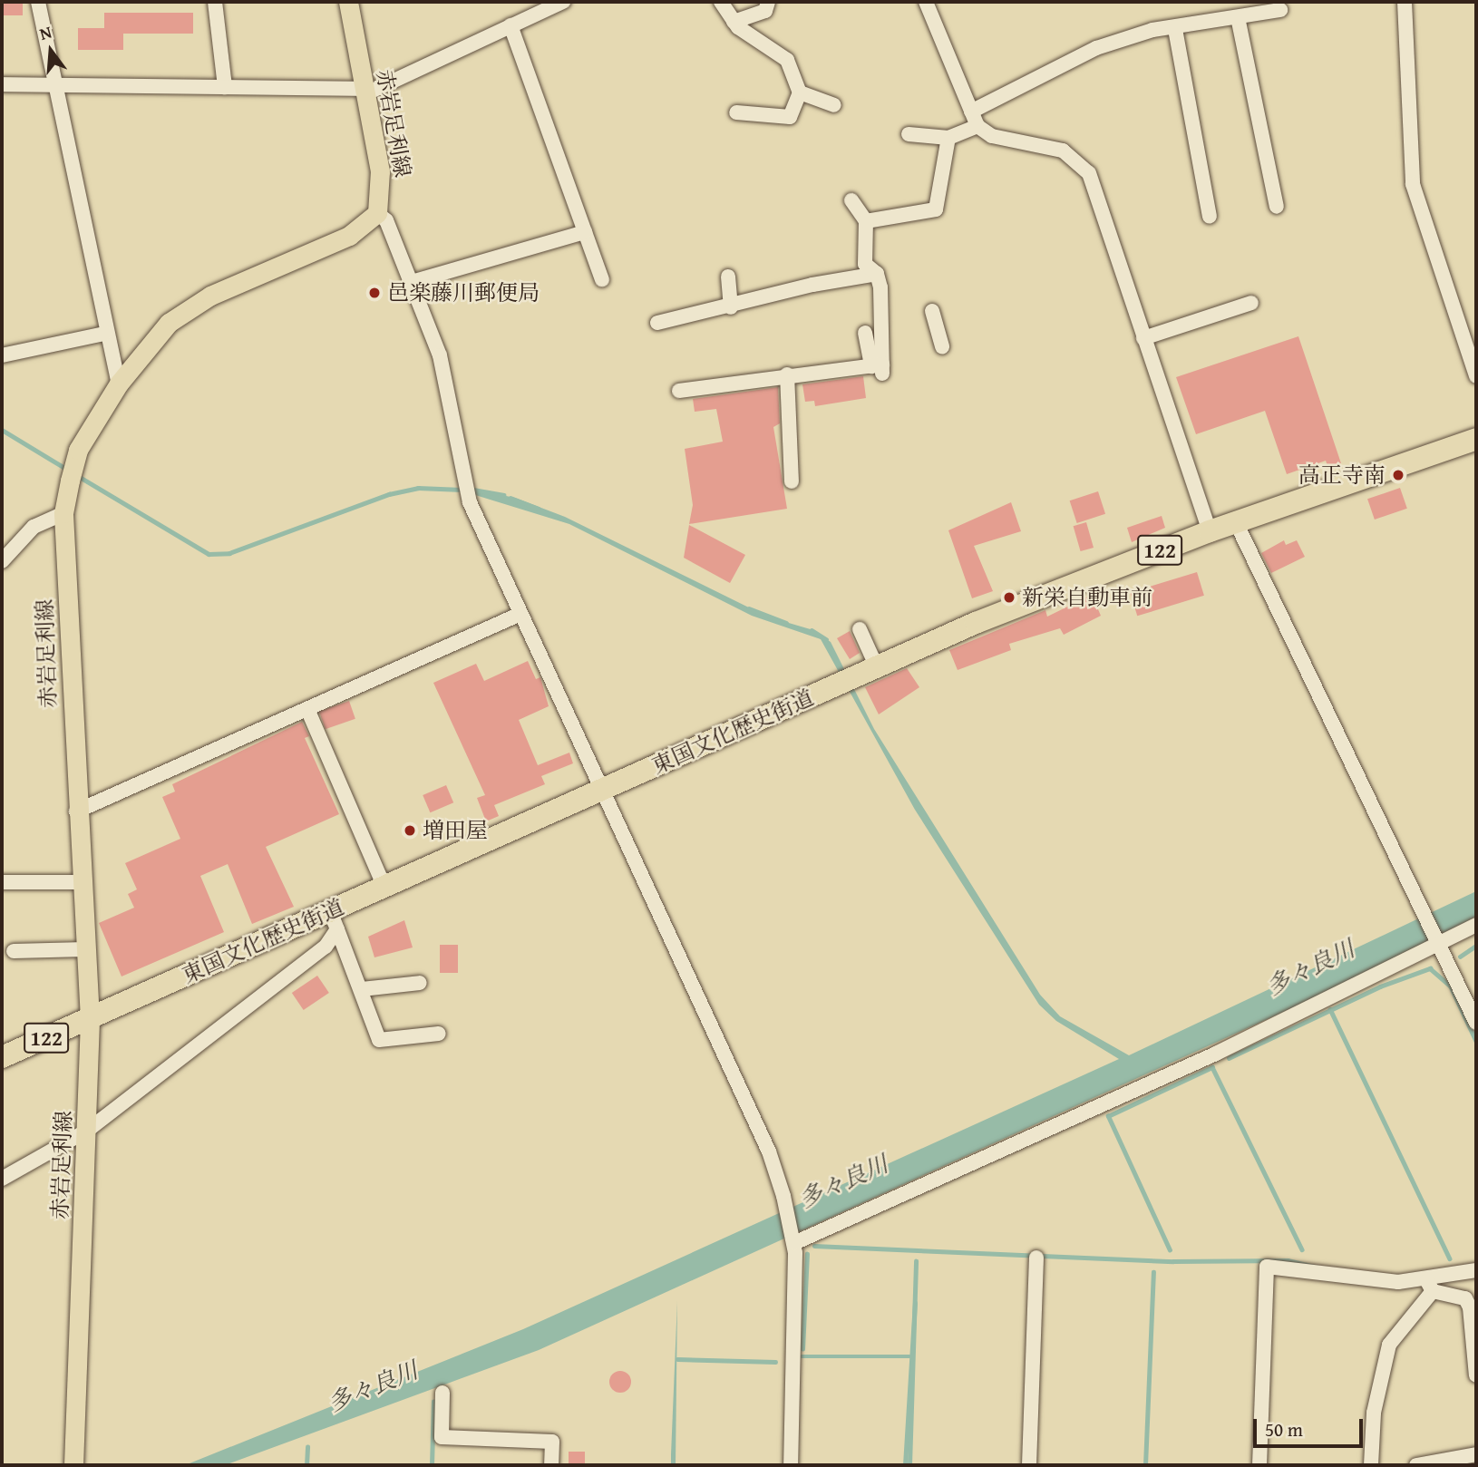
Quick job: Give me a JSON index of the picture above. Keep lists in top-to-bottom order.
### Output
{
  "streets": {
    "highway": ["122", "東国文化歴史街道"],
    "main road": ["赤岩足利線"]
  },
  "crossings": [
    ["赤岩足利線", "東国文化歴史街道"]
  ],
  "water": ["多々良川"],
  "places": [
    "邑楽藤川郵便局",
    "高正寺南",
    "新栄自動車前",
    "増田屋"
  ],
  "scale_bar": "50 m",
  "north": "top"
}
